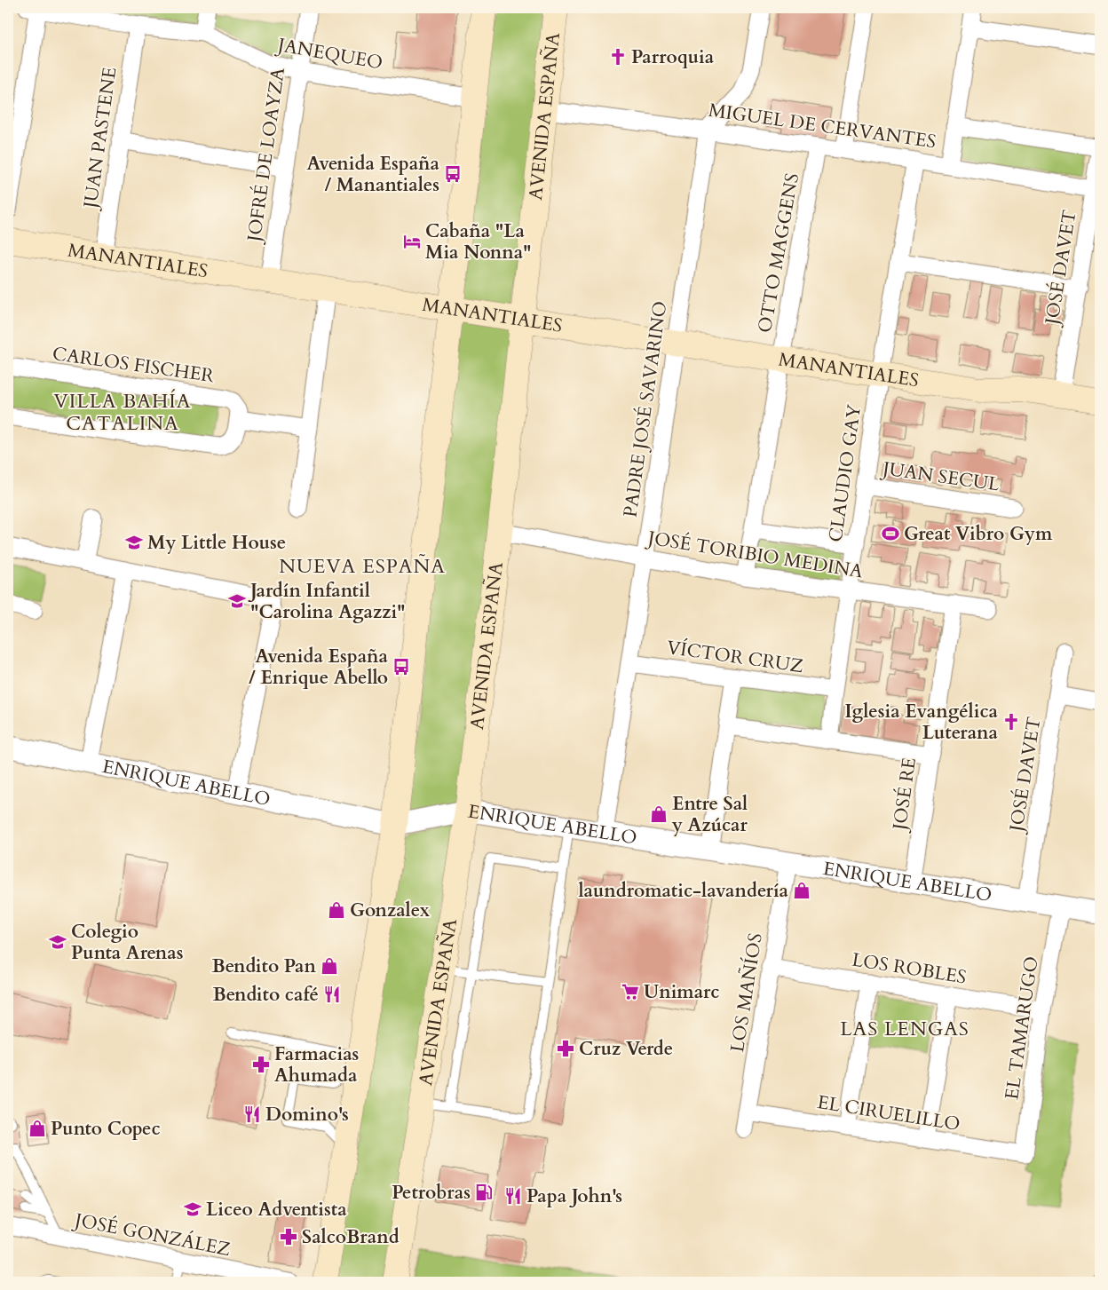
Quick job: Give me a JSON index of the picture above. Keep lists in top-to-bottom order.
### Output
{
  "streets": {
    "main road": ["AVENIDA ESPAÑA", "MANANTIALES"],
    "street": [
      "JANEQUEO",
      "MIGUEL DE CERVANTES",
      "JUAN PASTENE",
      "JOFRÉ DE LOAYZA",
      "OTTO MAGGENS",
      "JOSÉ DAVET",
      "CARLOS FISCHER",
      "PADRE JOSÉ SAVARINO",
      "CLAUDIO GAY",
      "JUAN SECUL",
      "JOSÉ TORIBIO MEDINA",
      "VÍCTOR CRUZ",
      "ENRIQUE ABELLO",
      "JOSÉ RE",
      "LOS ROBLES",
      "LOS MAÑÍOS",
      "EL TAMARUGO",
      "EL CIRUELILLO",
      "JOSÉ GONZÁLEZ"
    ]
  },
  "crossings": [
    ["JANEQUEO", "JUAN PASTENE"],
    ["JANEQUEO", "JOFRÉ DE LOAYZA"],
    ["AVENIDA ESPAÑA", "MIGUEL DE CERVANTES"],
    ["AVENIDA ESPAÑA", "MANANTIALES"],
    ["AVENIDA ESPAÑA", "JOSÉ TORIBIO MEDINA"],
    ["AVENIDA ESPAÑA", "ENRIQUE ABELLO"],
    ["MIGUEL DE CERVANTES", "OTTO MAGGENS"],
    ["MIGUEL DE CERVANTES", "JOSÉ DAVET"],
    ["MIGUEL DE CERVANTES", "PADRE JOSÉ SAVARINO"],
    ["MIGUEL DE CERVANTES", "CLAUDIO GAY"],
    ["JUAN PASTENE", "MANANTIALES"],
    ["JOFRÉ DE LOAYZA", "MANANTIALES"],
    ["OTTO MAGGENS", "MANANTIALES"],
    ["OTTO MAGGENS", "JOSÉ TORIBIO MEDINA"],
    ["MANANTIALES", "PADRE JOSÉ SAVARINO"],
    ["MANANTIALES", "CLAUDIO GAY"],
    ["JOSÉ DAVET", "ENRIQUE ABELLO"],
    ["PADRE JOSÉ SAVARINO", "JOSÉ TORIBIO MEDINA"],
    ["PADRE JOSÉ SAVARINO", "VÍCTOR CRUZ"],
    ["PADRE JOSÉ SAVARINO", "ENRIQUE ABELLO"],
    ["CLAUDIO GAY", "JUAN SECUL"],
    ["CLAUDIO GAY", "JOSÉ TORIBIO MEDINA"],
    ["CLAUDIO GAY", "VÍCTOR CRUZ"],
    ["JOSÉ TORIBIO MEDINA", "JOSÉ RE"],
    ["ENRIQUE ABELLO", "JOSÉ RE"],
    ["ENRIQUE ABELLO", "LOS MAÑÍOS"],
    ["ENRIQUE ABELLO", "EL TAMARUGO"],
    ["LOS ROBLES", "LOS MAÑÍOS"],
    ["LOS ROBLES", "EL TAMARUGO"],
    ["LOS MAÑÍOS", "EL CIRUELILLO"],
    ["EL TAMARUGO", "EL CIRUELILLO"]
  ],
  "districts": ["VILLA BAHÍA CATALINA", "NUEVA ESPAÑA", "LAS LENGAS"],
  "places": {
    "church": ["Parroquia", "Iglesia Evangélica Luterana"],
    "bus stop": ["Avenida España / Manantiales", "Avenida España / Enrique Abello"],
    "hotel": ["Cabaña \"La Mia Nonna\""],
    "sports": ["Great Vibro Gym"],
    "school or university": [
      "My Little House",
      "Jardín Infantil \"Carolina Agazzi\"",
      "Colegio Punta Arenas",
      "Liceo Adventista"
    ],
    "shop": [
      "Entre Sal y Azúcar",
      "laundromatic-lavandería",
      "Gonzalex",
      "Bendito Pan",
      "Punto Copec"
    ],
    "supermarket": ["Unimarc"],
    "restaurant": ["Bendito café", "Domino's", "Papa John's"],
    "pharmacy": ["Cruz Verde", "Farmacias Ahumada", "SalcoBrand"],
    "fuel station": ["Petrobras"]
  }
}
